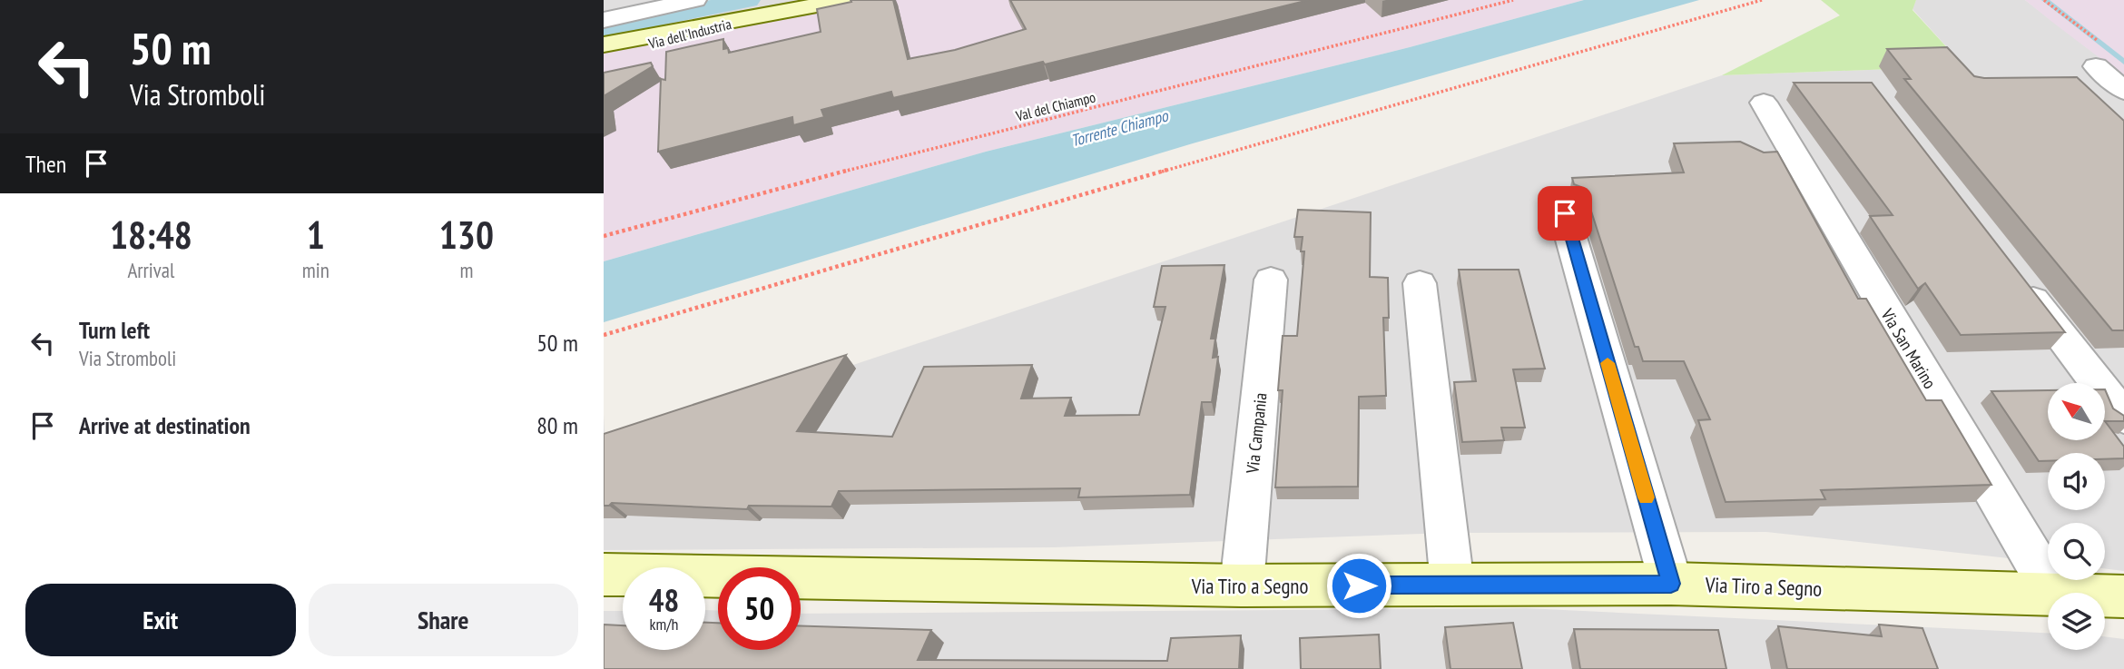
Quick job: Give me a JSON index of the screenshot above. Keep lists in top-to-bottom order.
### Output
{
  "streets": {
    "main road": ["Via dell'Industria", "Via Tiro a Segno"],
    "street": ["Via San Marino", "Via Campania"],
    "path": ["Val del Chiampo"]
  },
  "crossings": [
    ["Via Campania", "Via Tiro a Segno"]
  ],
  "water": ["Torrente Chiampo"],
  "north": "top left",
  "page": {
    "turn": ["50 m", "Via Stromboli"],
    "then": "Then",
    "eta": [
      "18:48",
      "Arrival",
      "1",
      "min",
      "130",
      "m"
    ],
    "list": [
      {
        "name": "Turn left",
        "note": "Via Stromboli",
        "value": "50 m"
      },
      {
        "name": "Arrive at destination",
        "value": "80 m"
      }
    ],
    "speed": "48 km/h",
    "limit": "50",
    "buttons": ["Exit", "Share"]
  }
}
